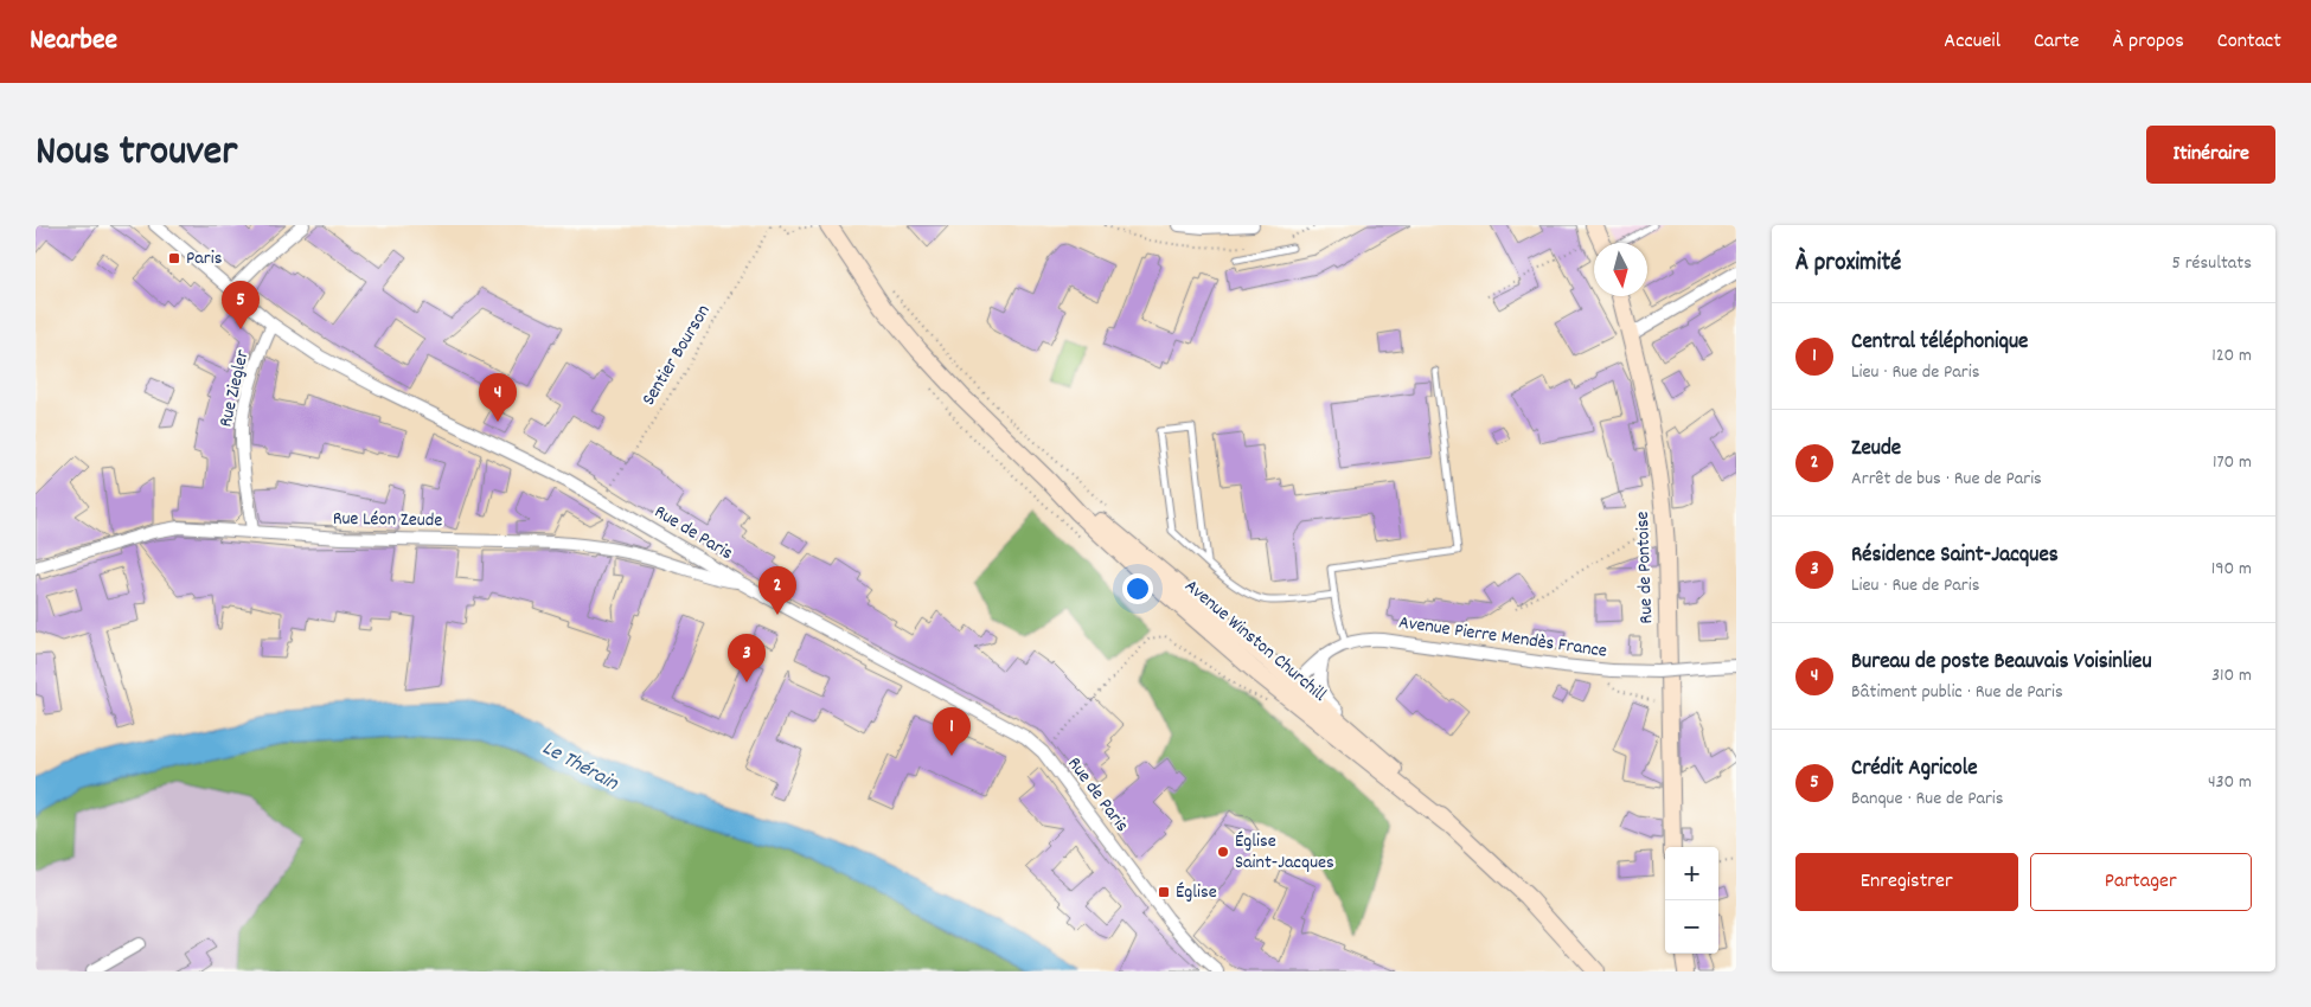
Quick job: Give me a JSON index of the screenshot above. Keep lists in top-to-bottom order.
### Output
{
  "streets": {
    "main road": ["Rue de Pontoise", "Avenue Winston Churchill"],
    "street": [
      "Rue Ziegler",
      "Rue Léon Zeude",
      "Rue de Paris",
      "Avenue Pierre Mendès France"
    ],
    "path": ["Sentier Bourson"]
  },
  "crossings": [
    ["Sentier Bourson", "Rue de Paris"],
    ["Rue Ziegler", "Rue Léon Zeude"],
    ["Rue Ziegler", "Rue de Paris"],
    ["Rue Léon Zeude", "Rue de Paris"],
    ["Avenue Pierre Mendès France", "Avenue Winston Churchill"]
  ],
  "water": ["Le Thérain"],
  "places": {
    "transit": ["Paris", "Église"],
    "other": ["Église Saint-Jacques"]
  },
  "north": "bottom",
  "page": {
    "header": "Nearbee",
    "nav": [
      "Accueil",
      "Carte",
      "À propos",
      "Contact"
    ],
    "title": "Nous trouver",
    "buttons": [
      "Itinéraire",
      ["Enregistrer", "Partager"]
    ],
    "heading": ["À proximité", "5 résultats"],
    "pins": [
      "5",
      "4",
      "2",
      "3",
      "1"
    ],
    "list": [
      {
        "mark": "1",
        "name": "Central téléphonique",
        "note": "Lieu · Rue de Paris",
        "value": "120 m"
      },
      {
        "mark": "2",
        "name": "Zeude",
        "note": "Arrêt de bus · Rue de Paris",
        "value": "170 m"
      },
      {
        "mark": "3",
        "name": "Résidence Saint-Jacques",
        "note": "Lieu · Rue de Paris",
        "value": "190 m"
      },
      {
        "mark": "4",
        "name": "Bureau de poste Beauvais Voisinlieu",
        "note": "Bâtiment public · Rue de Paris",
        "value": "310 m"
      },
      {
        "mark": "5",
        "name": "Crédit Agricole",
        "note": "Banque · Rue de Paris",
        "value": "430 m"
      }
    ],
    "map_buttons": ["+", "−"]
  }
}
